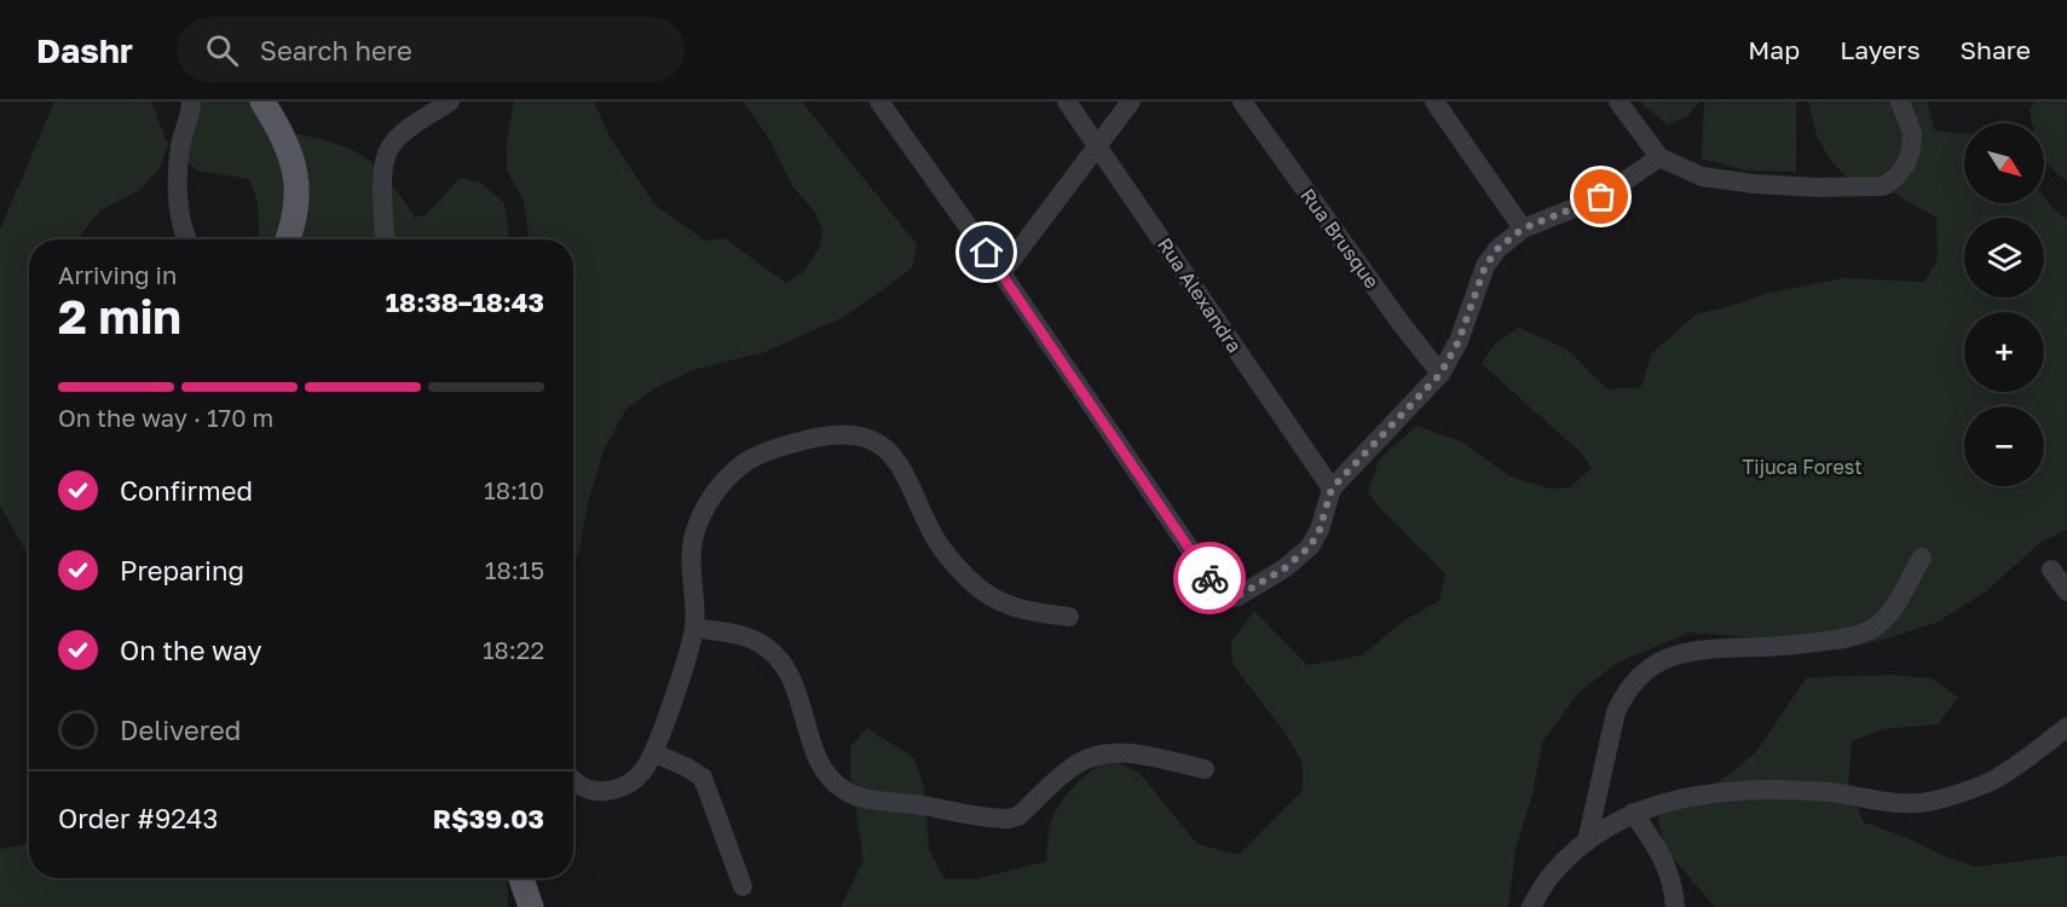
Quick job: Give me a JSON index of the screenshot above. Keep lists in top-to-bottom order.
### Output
{
  "streets": {
    "street": ["Rua Brusque", "Rua Alexandra"]
  },
  "parks": ["Tijuca Forest"],
  "north": "bottom right",
  "page": {
    "header": "Dashr",
    "search": "Search here",
    "nav": ["Map", "Layers", "Share"],
    "map_buttons": ["+", "−"],
    "heading": ["2 min", "Arriving in", "18:38–18:43"],
    "panel": ["Order #9243", "R$39.03"],
    "bar": "On the way · 170 m",
    "list": [
      ["Confirmed", "18:10"],
      ["Preparing", "18:15"],
      ["On the way", "18:22"],
      "Delivered"
    ]
  }
}
